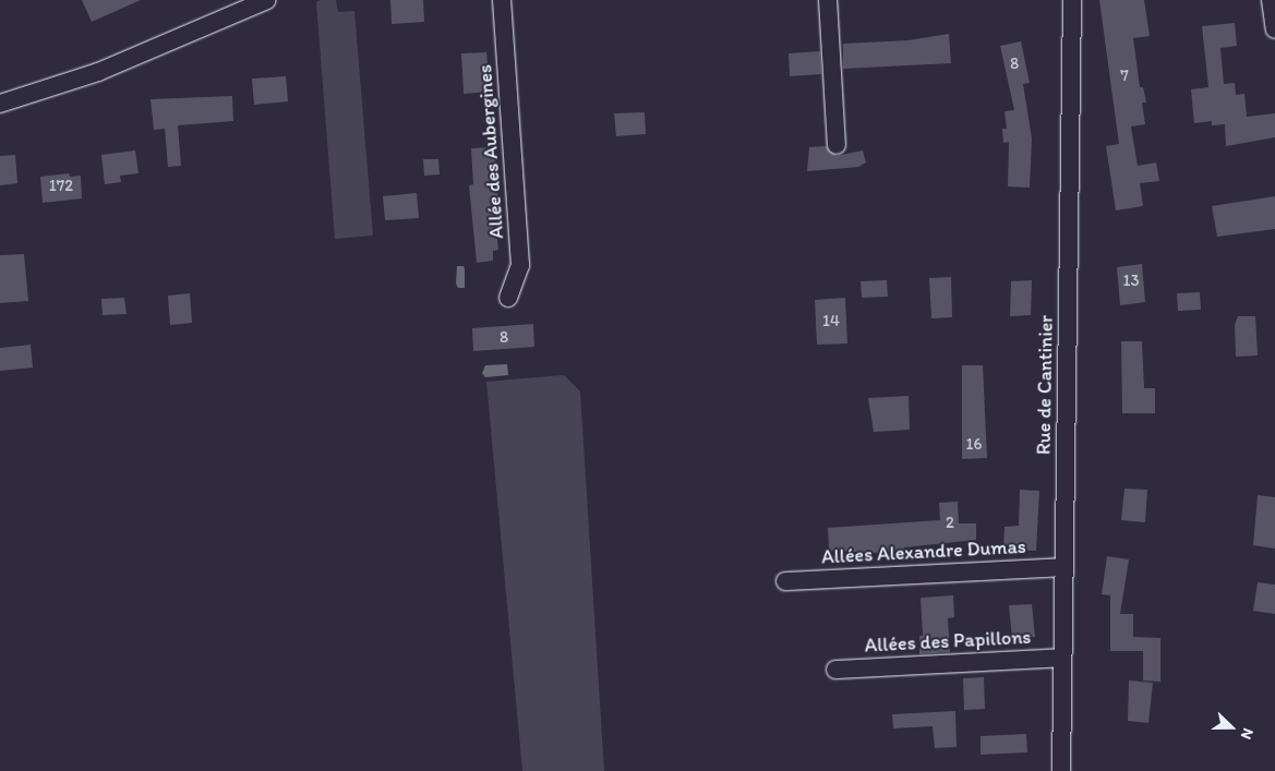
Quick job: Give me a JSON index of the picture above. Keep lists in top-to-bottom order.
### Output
{
  "streets": {
    "street": [
      "Allée des Aubergines",
      "Rue de Cantinier",
      "Allées Alexandre Dumas",
      "Allées des Papillons"
    ]
  },
  "crossings": [
    ["Rue de Cantinier", "Allées Alexandre Dumas"],
    ["Rue de Cantinier", "Allées des Papillons"]
  ],
  "house_numbers": [
    "8",
    "7",
    "172",
    "13",
    "14",
    "8",
    "16",
    "2"
  ],
  "north": "right"
}
